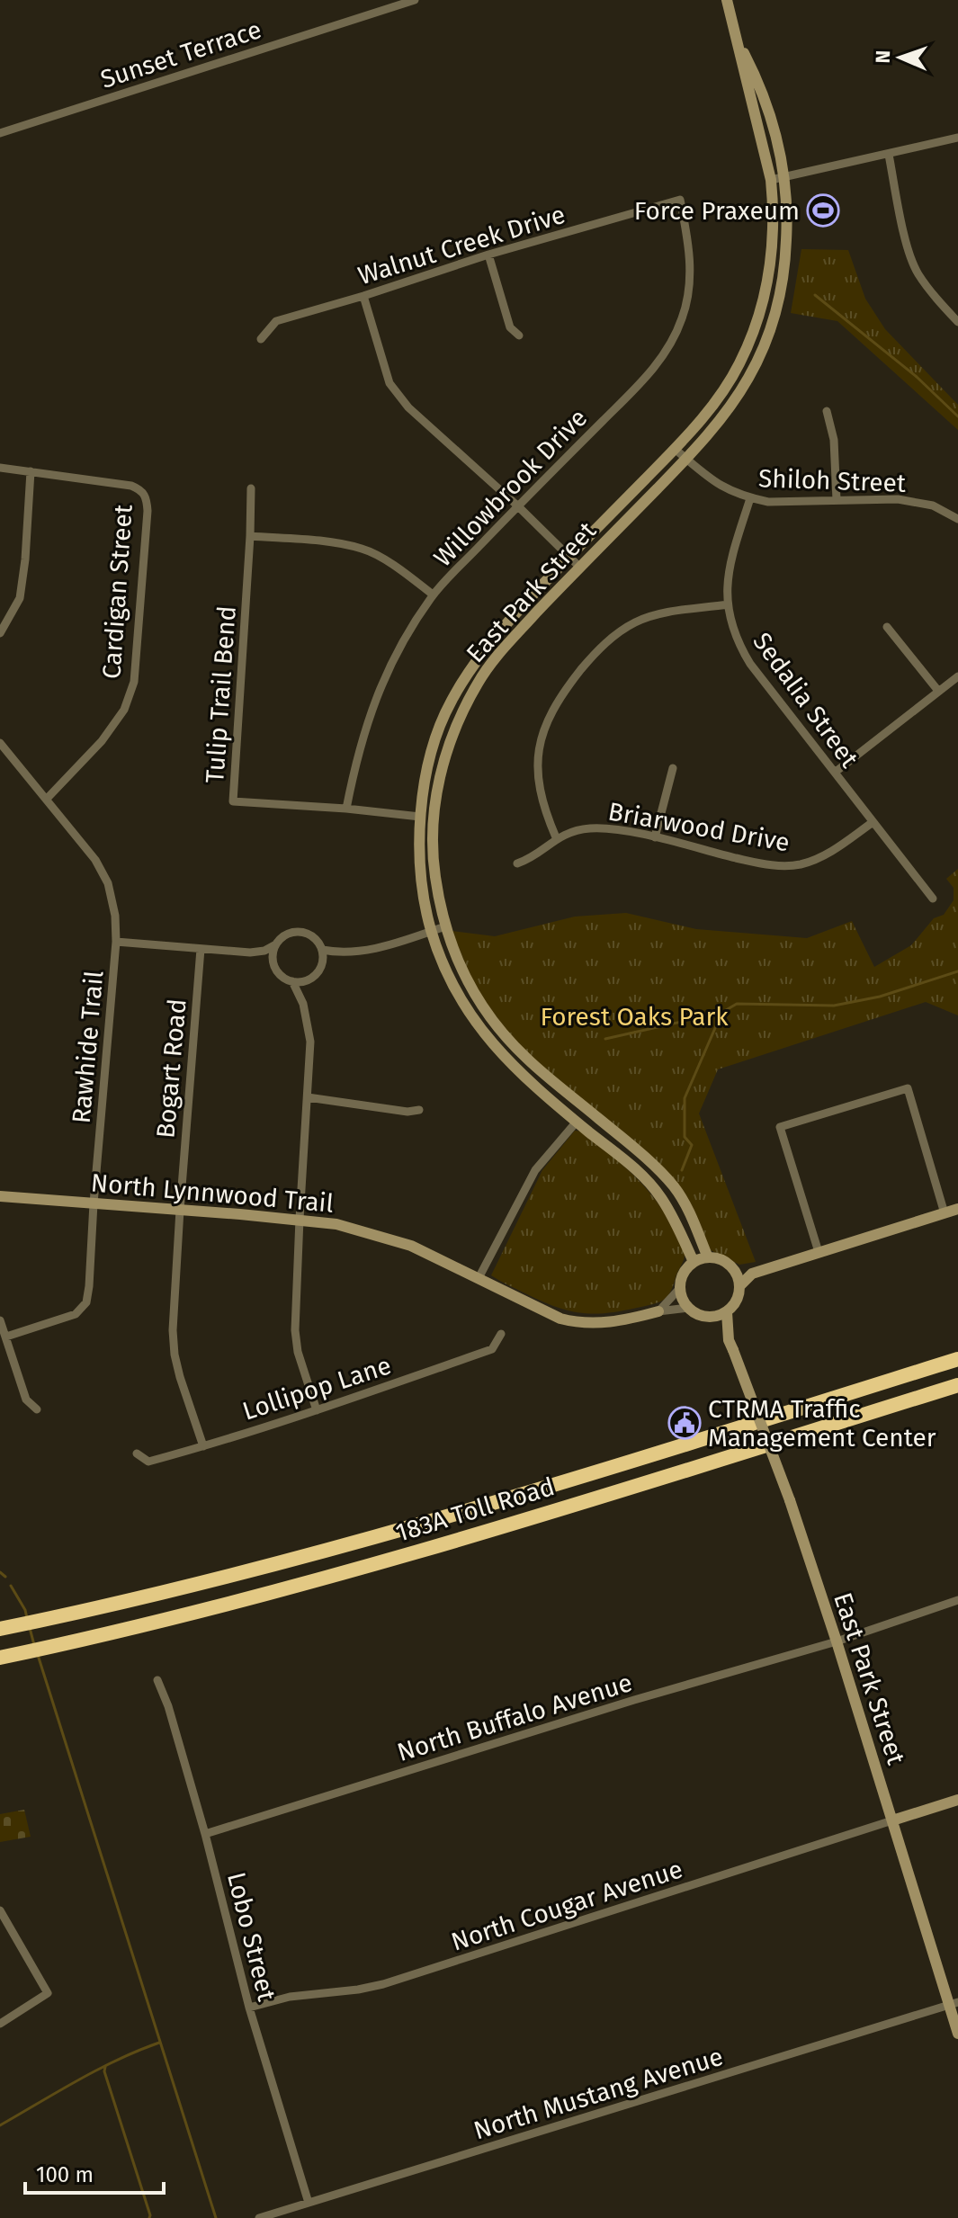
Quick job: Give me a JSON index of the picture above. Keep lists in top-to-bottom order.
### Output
{
  "streets": {
    "highway": ["183A Toll Road"],
    "street": [
      "Sunset Terrace",
      "Walnut Creek Drive",
      "Shiloh Street",
      "Willowbrook Drive",
      "Cardigan Street",
      "East Park Street",
      "Tulip Trail Bend",
      "Sedalia Street",
      "Briarwood Drive",
      "Rawhide Trail",
      "Bogart Road",
      "North Lynnwood Trail",
      "Lollipop Lane",
      "North Buffalo Avenue",
      "North Cougar Avenue",
      "Lobo Street",
      "North Mustang Avenue"
    ]
  },
  "crossings": [
    ["Walnut Creek Drive", "Willowbrook Drive"],
    ["Shiloh Street", "East Park Street"],
    ["Shiloh Street", "Sedalia Street"],
    ["Willowbrook Drive", "Tulip Trail Bend"],
    ["Cardigan Street", "Rawhide Trail"],
    ["East Park Street", "Tulip Trail Bend"],
    ["East Park Street", "North Lynnwood Trail"],
    ["East Park Street", "North Buffalo Avenue"],
    ["East Park Street", "North Cougar Avenue"],
    ["East Park Street", "North Mustang Avenue"],
    ["Sedalia Street", "Briarwood Drive"],
    ["Rawhide Trail", "North Lynnwood Trail"],
    ["Bogart Road", "North Lynnwood Trail"],
    ["Bogart Road", "Lollipop Lane"],
    ["North Buffalo Avenue", "Lobo Street"],
    ["North Cougar Avenue", "Lobo Street"],
    ["Lobo Street", "North Mustang Avenue"]
  ],
  "parks": ["Forest Oaks Park"],
  "places": {
    "sports": ["Force Praxeum"],
    "public building": ["CTRMA Traffic Management Center"]
  },
  "scale_bar": "100 m",
  "north": "left"
}
